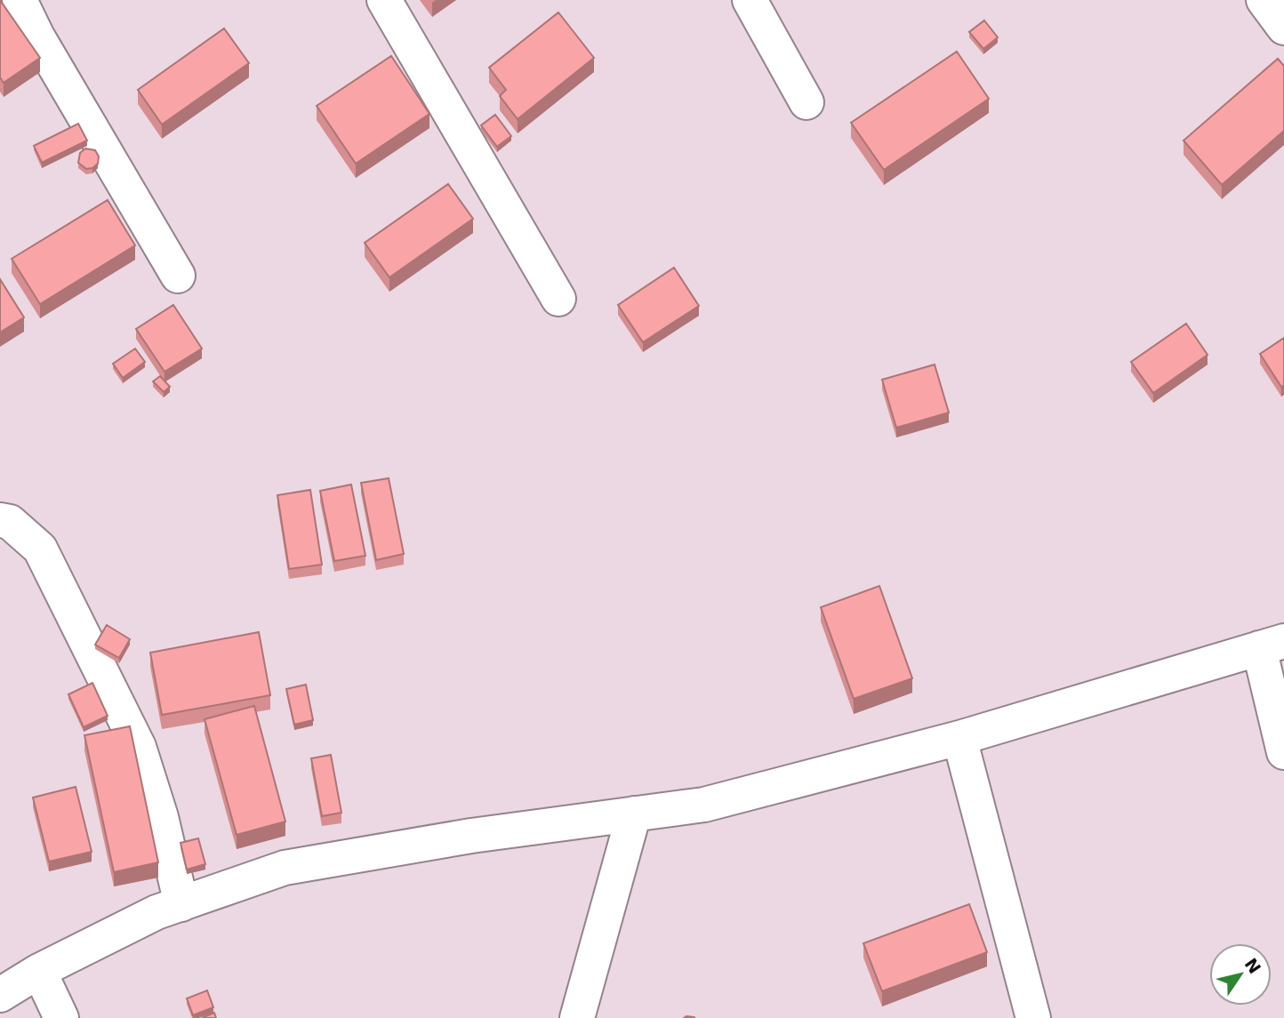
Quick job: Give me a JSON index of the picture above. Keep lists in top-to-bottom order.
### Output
{
  "north": "top right"
}
